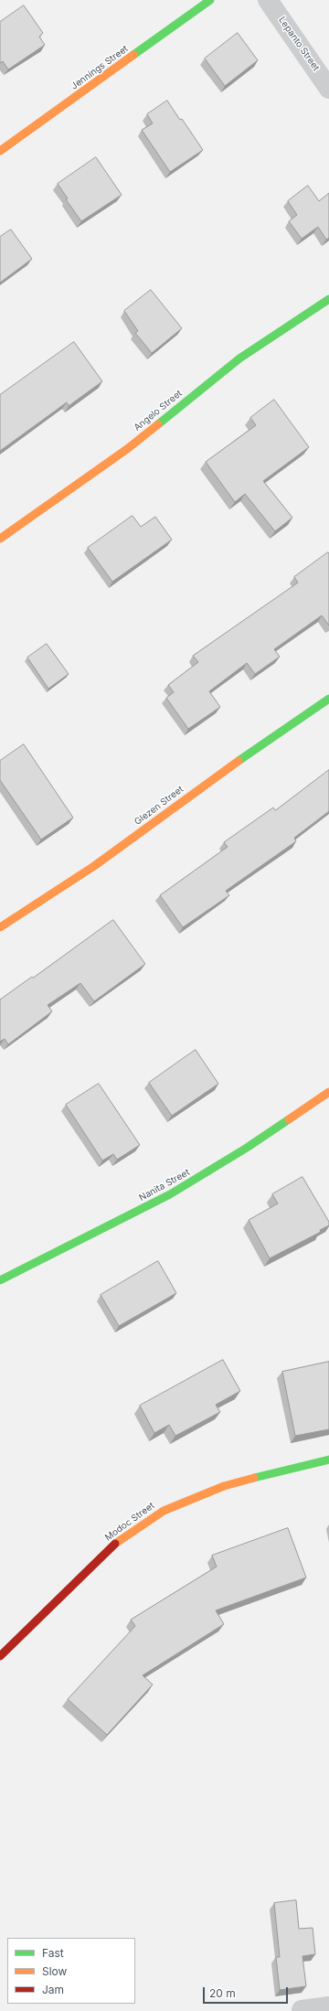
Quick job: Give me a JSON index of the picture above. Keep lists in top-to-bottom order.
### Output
{
  "streets": {
    "street": [
      "Lepanto Street",
      "Jennings Street",
      "Angelo Street",
      "Glezen Street",
      "Nanita Street",
      "Modoc Street"
    ]
  },
  "legend": ["Fast", "Slow", "Jam"],
  "scale_bar": "20 m"
}
